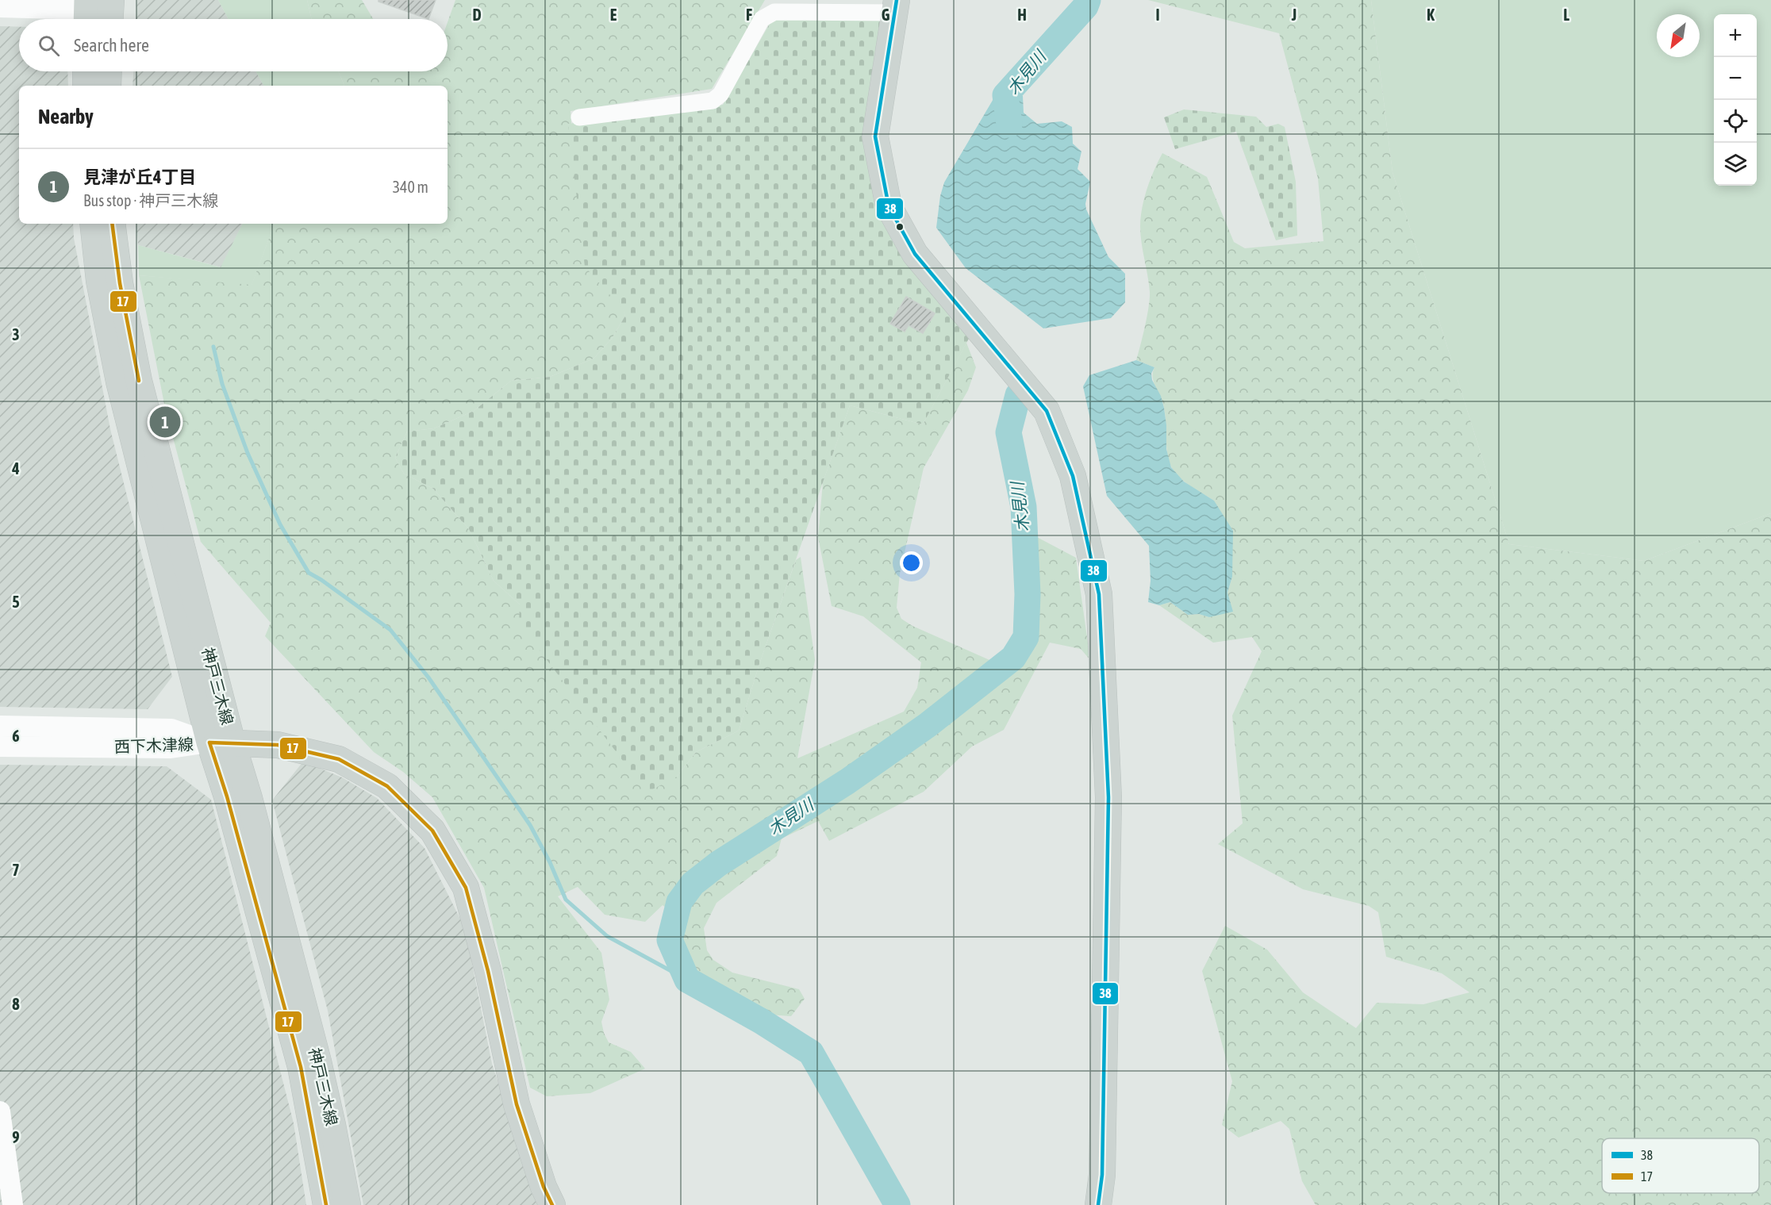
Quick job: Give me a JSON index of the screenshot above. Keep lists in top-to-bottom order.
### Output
{
  "streets": {
    "main road": ["神戸三木線"],
    "street": ["西下木津線"]
  },
  "crossings": [
    ["神戸三木線", "西下木津線"]
  ],
  "water": ["木見川"],
  "lines": ["transit line 38", "transit line 17"],
  "legend": ["38", "17"],
  "north": "bottom left",
  "page": {
    "map_buttons": ["+", "−"],
    "search": "Search here",
    "heading": "Nearby",
    "list": [
      {
        "mark": "1",
        "name": "見津が丘4丁目",
        "note": "Bus stop · 神戸三木線",
        "value": "340 m"
      }
    ],
    "pins": "1"
  },
  "grid": {
    "columns": [
      "D",
      "E",
      "F",
      "G",
      "H",
      "I",
      "J",
      "K",
      "L"
    ],
    "rows": [
      "3",
      "4",
      "5",
      "6",
      "7",
      "8",
      "9"
    ]
  }
}
